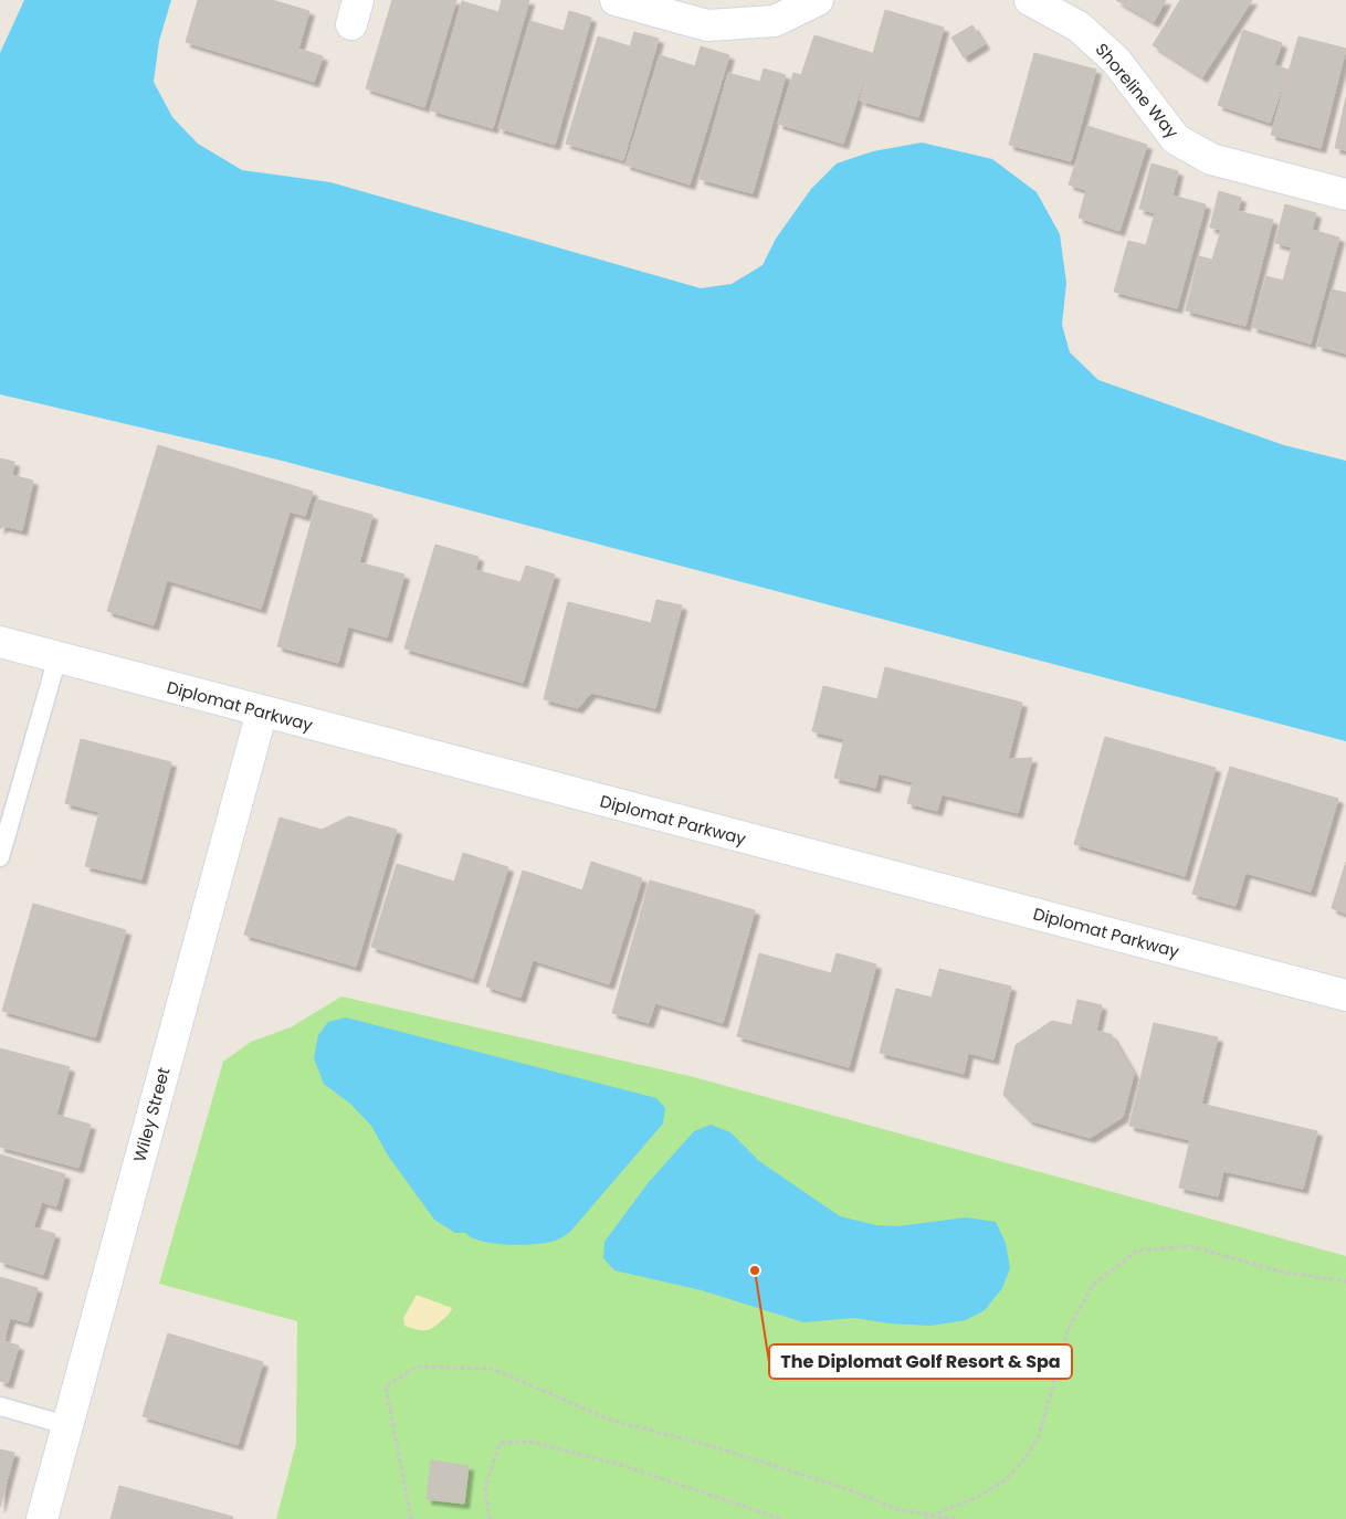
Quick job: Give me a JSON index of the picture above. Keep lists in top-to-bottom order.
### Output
{
  "streets": {
    "street": ["Shoreline Way", "Diplomat Parkway", "Wiley Street"]
  },
  "crossings": [
    ["Diplomat Parkway", "Wiley Street"]
  ],
  "places": ["The Diplomat Golf Resort & Spa"]
}
